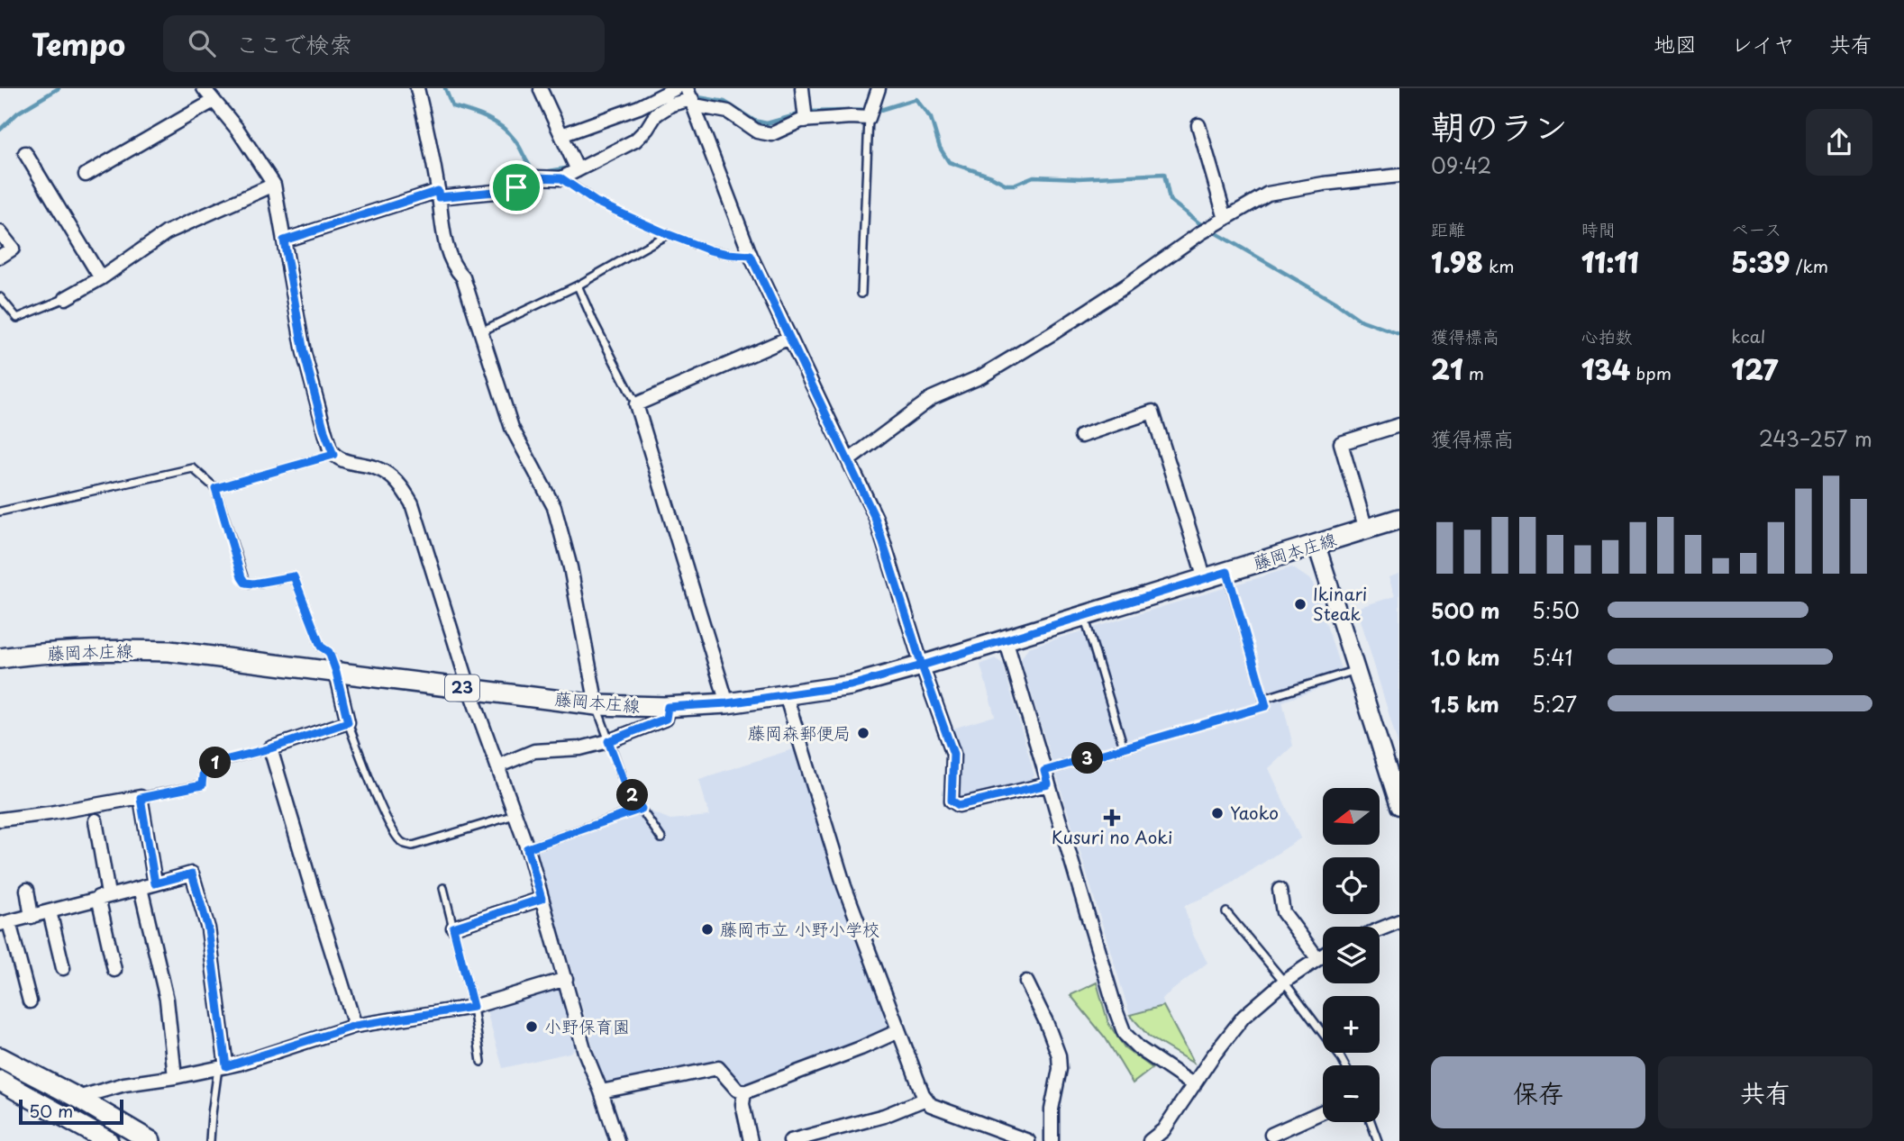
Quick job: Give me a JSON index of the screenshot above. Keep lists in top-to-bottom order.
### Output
{
  "streets": {
    "main road": ["藤岡本庄線", "23"]
  },
  "places": {
    "other": [
      "Ikinari Steak",
      "藤岡森郵便局",
      "Yaoko",
      "藤岡市立 小野小学校",
      "小野保育園"
    ],
    "health": ["Kusuri no Aoki"]
  },
  "scale_bar": "50 m",
  "north": "left",
  "page": {
    "header": "Tempo",
    "search": "ここで検索",
    "nav": ["地図", "レイヤ", "共有"],
    "heading": ["朝のラン", "09:42"],
    "stats": [
      ["距離", "1.98 km"],
      ["時間", "11:11"],
      ["ペース", "5:39 /km"],
      ["獲得標高", "21 m"],
      ["心拍数", "134 bpm"],
      ["kcal", "127"]
    ],
    "chart": ["獲得標高", "243–257 m"],
    "list": [
      {
        "name": "500 m",
        "note": "5:50"
      },
      {
        "name": "1.0 km",
        "note": "5:41"
      },
      {
        "name": "1.5 km",
        "note": "5:27"
      }
    ],
    "pins": ["3", "1", "2"],
    "map_buttons": ["+", "−"],
    "buttons": ["保存", "共有"],
    "scale": "50 m"
  }
}
